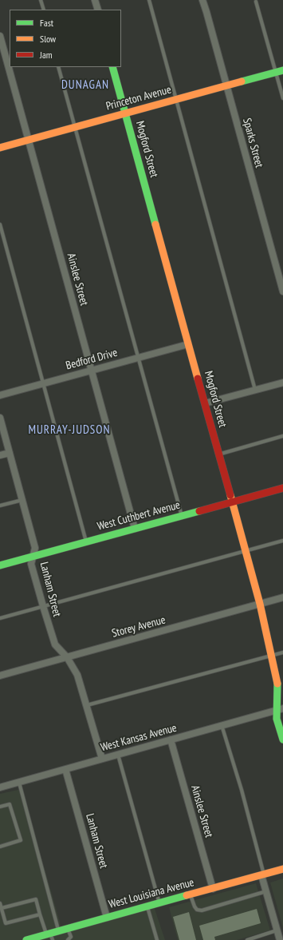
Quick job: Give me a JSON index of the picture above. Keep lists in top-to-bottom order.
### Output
{
  "streets": {
    "street": [
      "Princeton Avenue",
      "Sparks Street",
      "Mogford Street",
      "Ainslee Street",
      "Bedford Drive",
      "West Cuthbert Avenue",
      "Lanham Street",
      "Storey Avenue",
      "West Kansas Avenue",
      "West Louisiana Avenue"
    ]
  },
  "crossings": [
    ["Princeton Avenue", "Sparks Street"],
    ["Princeton Avenue", "Mogford Street"],
    ["Princeton Avenue", "Ainslee Street"],
    ["Mogford Street", "Bedford Drive"],
    ["Mogford Street", "West Cuthbert Avenue"],
    ["Mogford Street", "Storey Avenue"],
    ["Mogford Street", "West Kansas Avenue"],
    ["Ainslee Street", "Bedford Drive"],
    ["Ainslee Street", "West Cuthbert Avenue"],
    ["Ainslee Street", "West Kansas Avenue"],
    ["Ainslee Street", "West Louisiana Avenue"],
    ["West Cuthbert Avenue", "Lanham Street"],
    ["Lanham Street", "Storey Avenue"],
    ["Lanham Street", "West Kansas Avenue"],
    ["Lanham Street", "West Louisiana Avenue"]
  ],
  "districts": ["DUNAGAN", "MURRAY-JUDSON"],
  "legend": ["Fast", "Slow", "Jam"]
}
